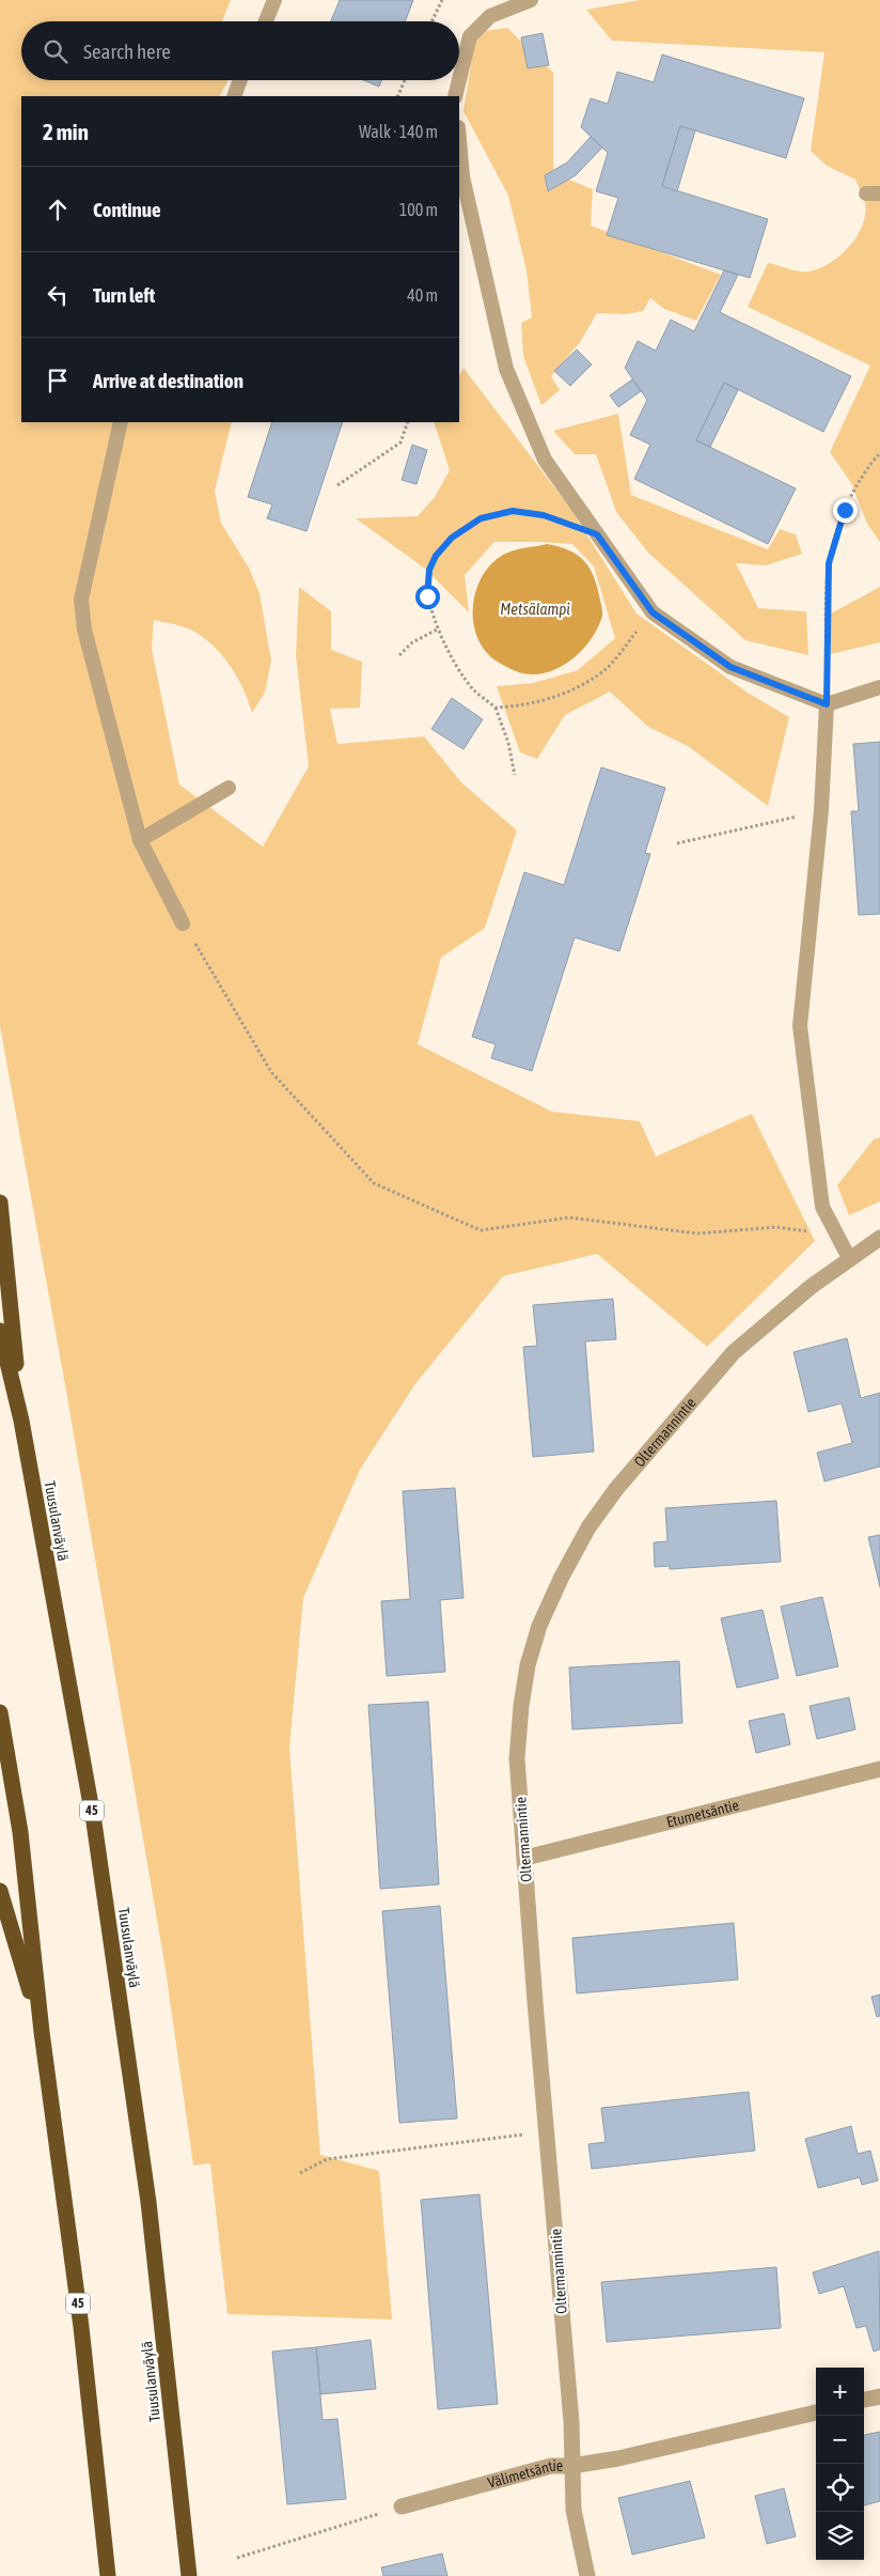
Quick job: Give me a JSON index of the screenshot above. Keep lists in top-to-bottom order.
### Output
{
  "streets": {
    "highway": ["Tuusulanväylä", "45"],
    "street": ["Oltermannintie", "Etumetsäntie", "Välimetsäntie"]
  },
  "crossings": [
    ["Oltermannintie", "Etumetsäntie"],
    ["Oltermannintie", "Välimetsäntie"]
  ],
  "water": ["Metsälampi"],
  "page": {
    "search": "Search here",
    "heading": ["2 min", "Walk · 140 m"],
    "list": [
      ["Continue", "100 m"],
      ["Turn left", "40 m"],
      "Arrive at destination"
    ],
    "map_buttons": ["+", "−"]
  }
}
